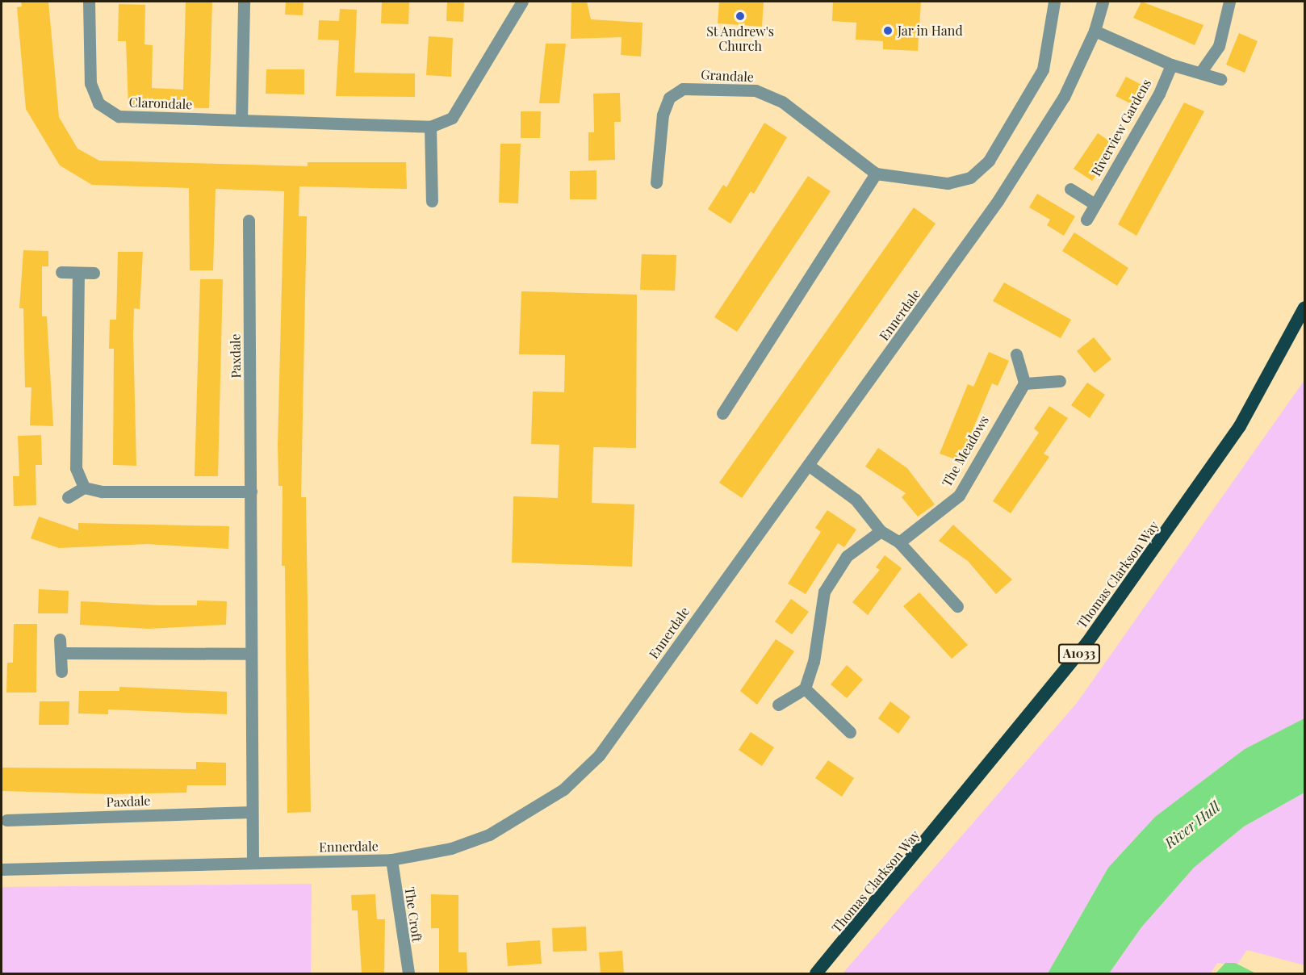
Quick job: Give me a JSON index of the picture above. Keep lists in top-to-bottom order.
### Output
{
  "streets": {
    "highway": ["Thomas Clarkson Way", "A1033"],
    "street": [
      "Grandale",
      "Clarondale",
      "Riverview Gardens",
      "Ennerdale",
      "Paxdale",
      "The Meadows",
      "The Croft"
    ]
  },
  "crossings": [
    ["Ennerdale", "Paxdale"],
    ["Ennerdale", "The Croft"]
  ],
  "water": ["River Hull"],
  "places": ["St Andrew's Church", "Jar in Hand"]
}
